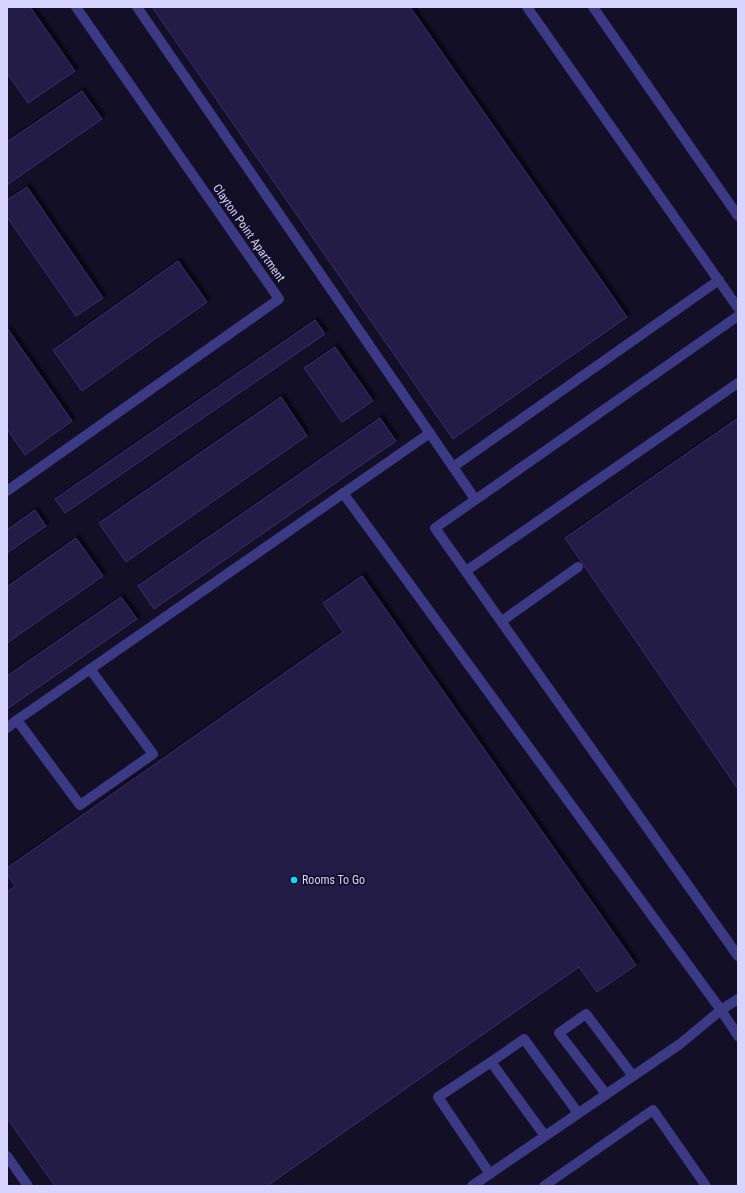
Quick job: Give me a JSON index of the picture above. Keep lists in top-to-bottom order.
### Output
{
  "streets": {
    "lane": ["Clayton Point Apartment"]
  },
  "places": ["Rooms To Go"]
}
